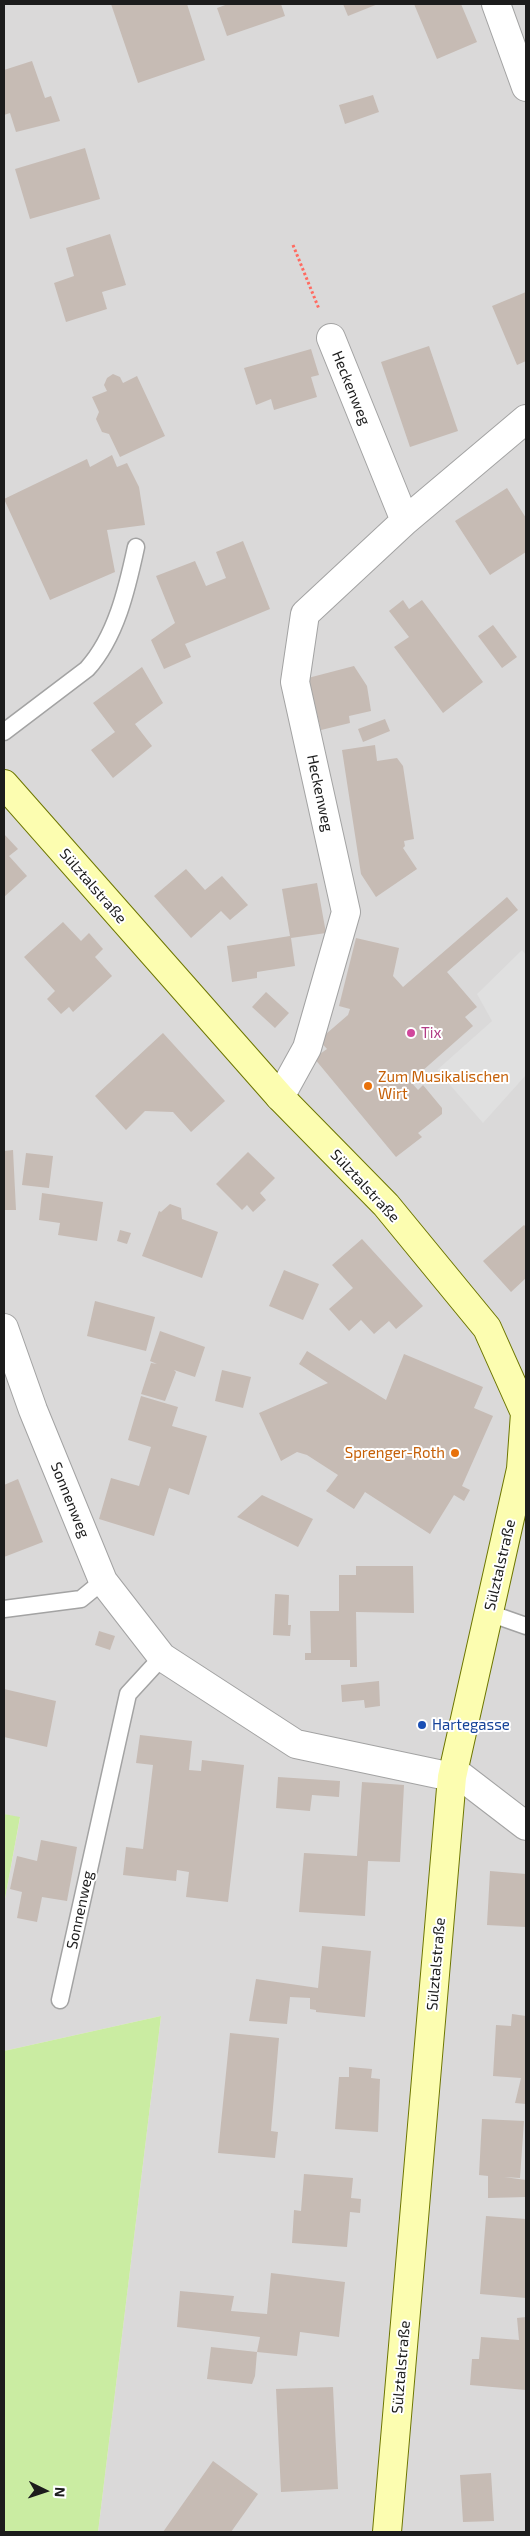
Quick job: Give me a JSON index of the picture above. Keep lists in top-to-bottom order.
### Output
{
  "streets": {
    "main road": ["Sülztalstraße"],
    "street": ["Heckenweg", "Sonnenweg"]
  },
  "crossings": [
    ["Heckenweg", "Sülztalstraße"],
    ["Sülztalstraße", "Sonnenweg"]
  ],
  "places": [
    "Tix",
    "Zum Musikalischen Wirt",
    "Sprenger-Roth",
    "Hartegasse"
  ],
  "north": "right"
}
